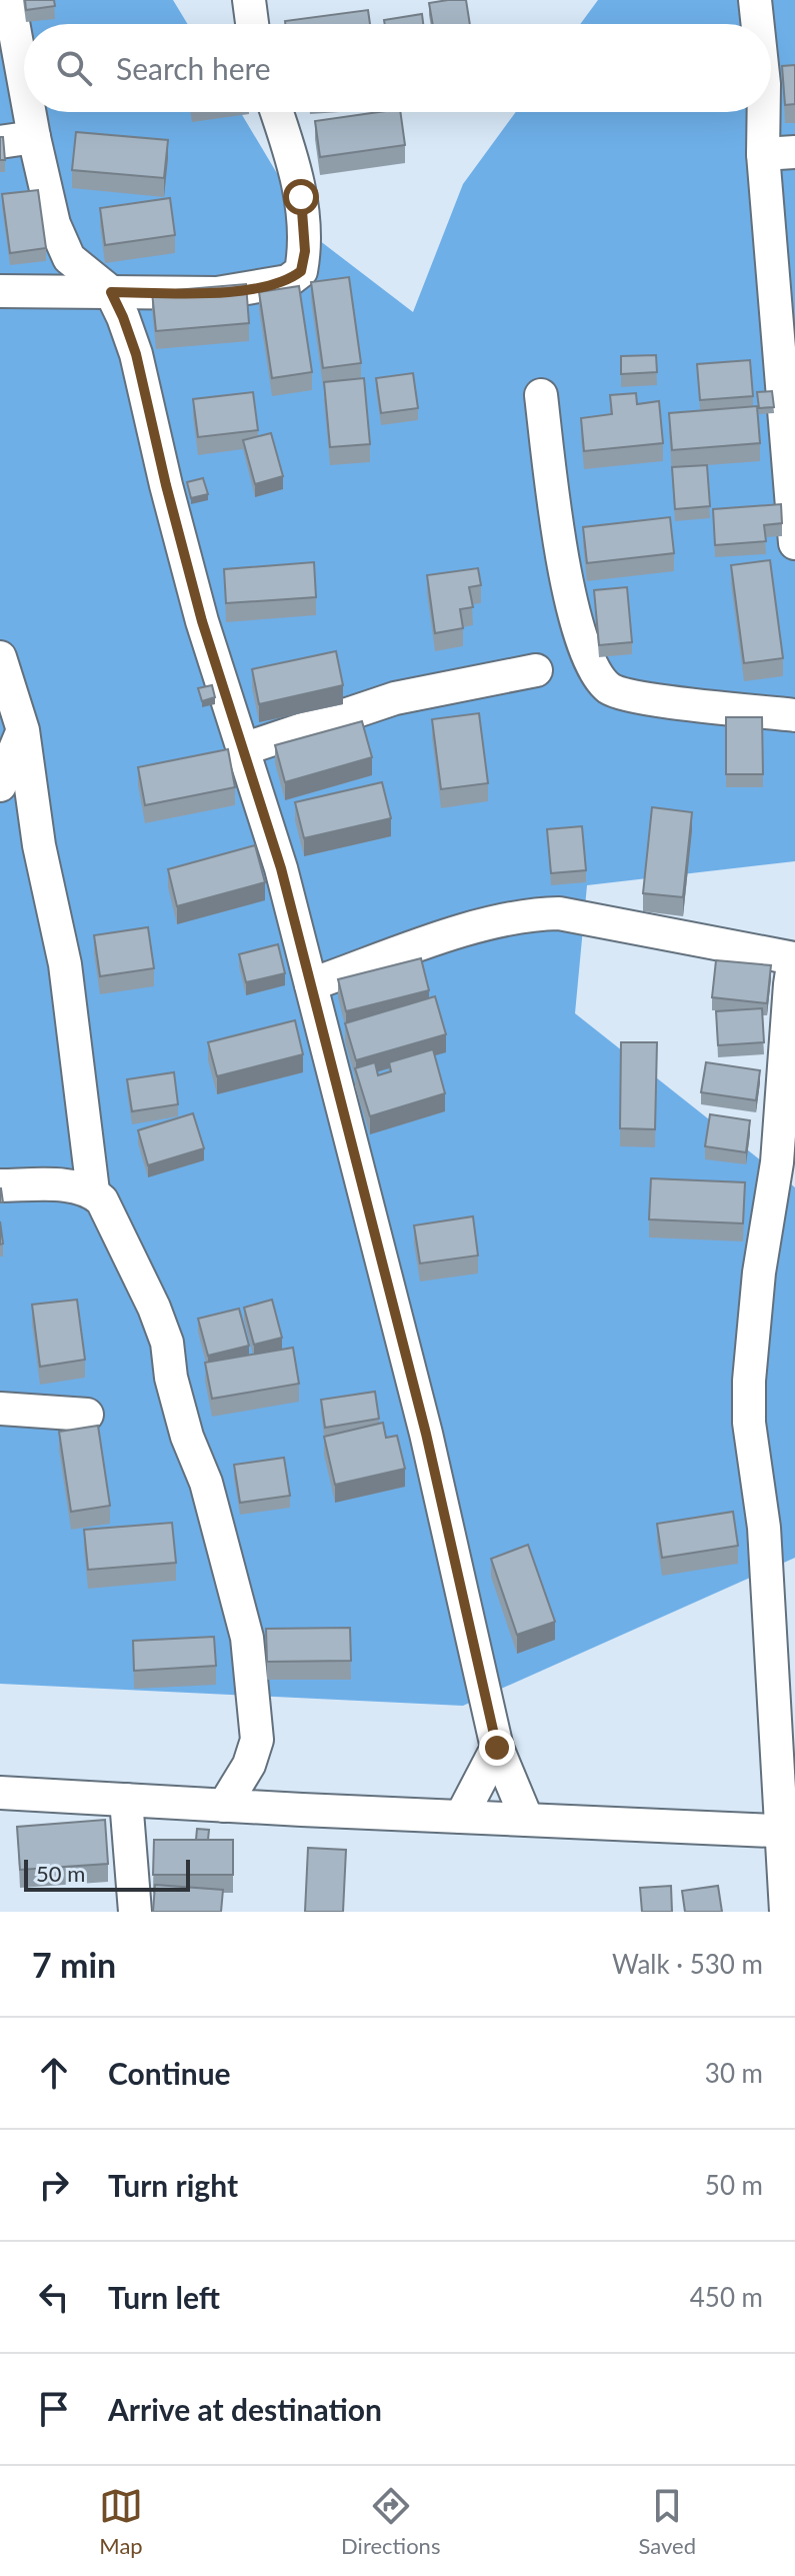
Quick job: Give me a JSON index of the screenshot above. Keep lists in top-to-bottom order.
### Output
{
  "scale_bar": "50 m",
  "page": {
    "search": "Search here",
    "scale": "50 m",
    "heading": ["7 min", "Walk · 530 m"],
    "list": [
      ["Continue", "30 m"],
      ["Turn right", "50 m"],
      ["Turn left", "450 m"],
      "Arrive at destination"
    ],
    "nav": ["Map", "Directions", "Saved"]
  }
}
